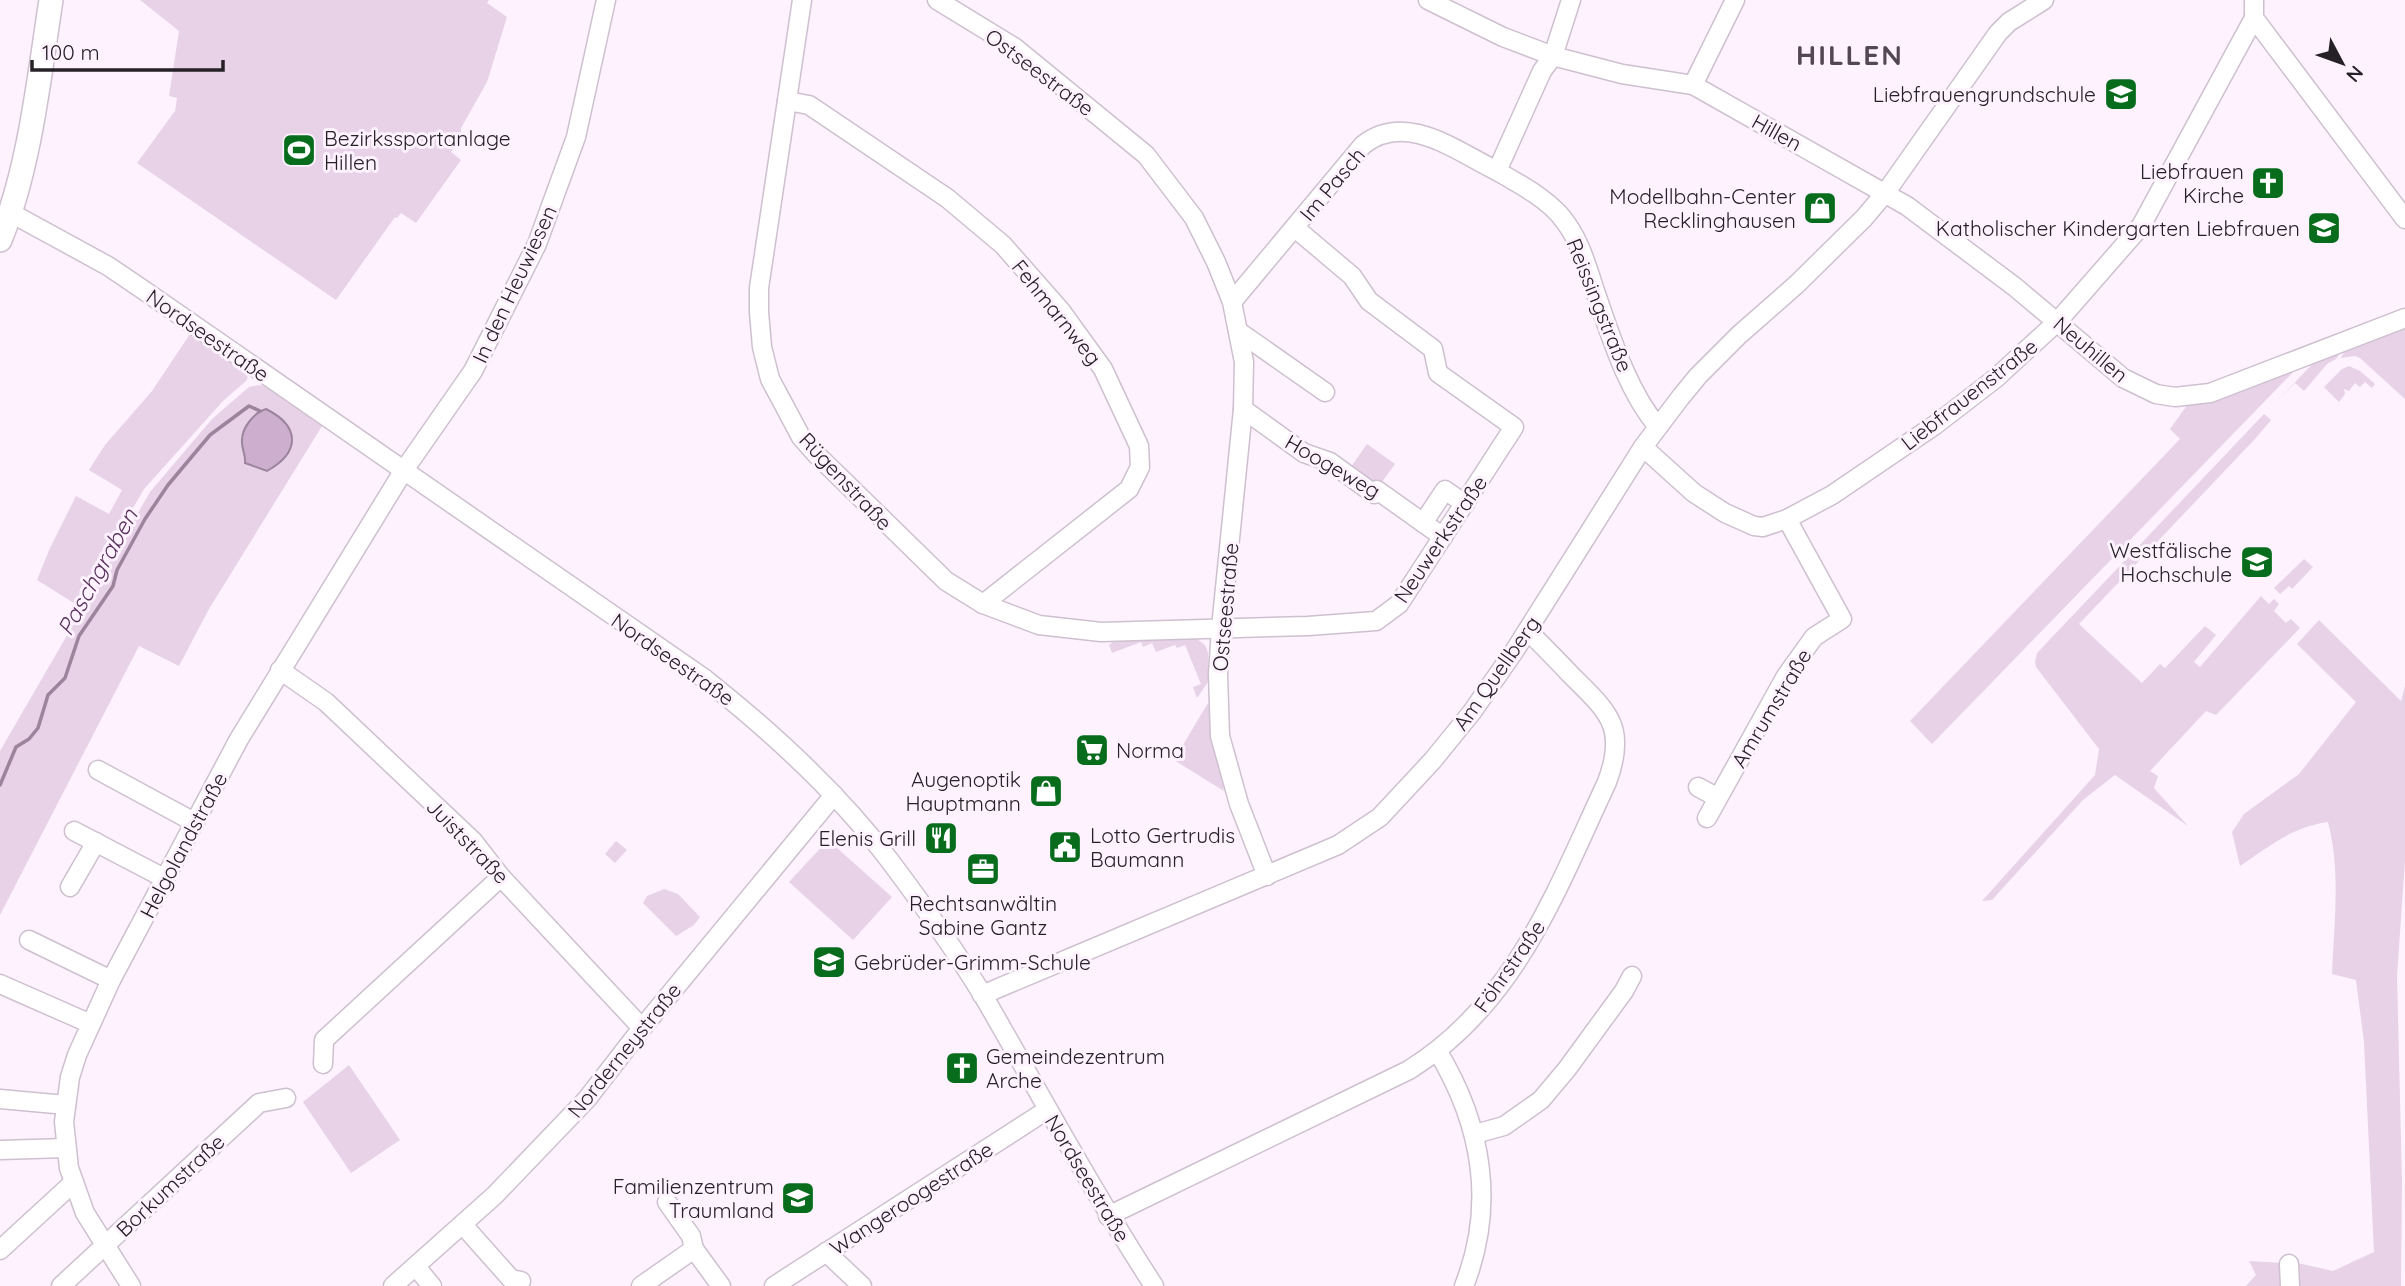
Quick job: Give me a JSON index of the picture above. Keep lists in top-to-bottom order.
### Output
{
  "streets": {
    "street": [
      "Ostseestraße",
      "Hillen",
      "Im Pasch",
      "In den Heuwiesen",
      "Reissingstraße",
      "Fehmarnweg",
      "Nordseestraße",
      "Neuhillen",
      "Liebfrauenstraße",
      "Hoogeweg",
      "Rügenstraße",
      "Neuwerkstraße",
      "Am Quellberg",
      "Amrumstraße",
      "Juiststraße",
      "Helgolandstraße",
      "Föhrstraße",
      "Norderneystraße",
      "Borkumstraße",
      "Wangeroogestraße"
    ]
  },
  "crossings": [
    ["Ostseestraße", "Im Pasch"],
    ["Ostseestraße", "Hoogeweg"],
    ["Ostseestraße", "Rügenstraße"],
    ["Ostseestraße", "Neuwerkstraße"],
    ["Ostseestraße", "Am Quellberg"],
    ["Hillen", "Neuhillen"],
    ["Hillen", "Am Quellberg"],
    ["Im Pasch", "Reissingstraße"],
    ["Im Pasch", "Neuwerkstraße"],
    ["In den Heuwiesen", "Nordseestraße"],
    ["In den Heuwiesen", "Helgolandstraße"],
    ["Reissingstraße", "Am Quellberg"],
    ["Fehmarnweg", "Rügenstraße"],
    ["Nordseestraße", "Am Quellberg"],
    ["Nordseestraße", "Helgolandstraße"],
    ["Nordseestraße", "Föhrstraße"],
    ["Nordseestraße", "Norderneystraße"],
    ["Nordseestraße", "Wangeroogestraße"],
    ["Neuhillen", "Liebfrauenstraße"],
    ["Neuhillen", "Am Quellberg"],
    ["Liebfrauenstraße", "Am Quellberg"],
    ["Liebfrauenstraße", "Amrumstraße"],
    ["Hoogeweg", "Neuwerkstraße"],
    ["Rügenstraße", "Neuwerkstraße"],
    ["Am Quellberg", "Föhrstraße"],
    ["Juiststraße", "Helgolandstraße"],
    ["Juiststraße", "Norderneystraße"],
    ["Helgolandstraße", "Borkumstraße"]
  ],
  "districts": ["HILLEN"],
  "water": ["Paschgraben"],
  "places": {
    "school or university": [
      "Liebfrauengrundschule",
      "Katholischer Kindergarten Liebfrauen",
      "Westfälische Hochschule",
      "Gebrüder-Grimm-Schule",
      "Familienzentrum Traumland"
    ],
    "sports": ["Bezirkssportanlage Hillen"],
    "church": ["Liebfrauen Kirche", "Gemeindezentrum Arche"],
    "shop": ["Modellbahn-Center Recklinghausen", "Augenoptik Hauptmann"],
    "supermarket": ["Norma"],
    "restaurant": ["Elenis Grill"],
    "public building": ["Lotto Gertrudis Baumann"],
    "office": ["Rechtsanwältin Sabine Gantz"]
  },
  "scale_bar": "100 m",
  "north": "bottom right"
}
